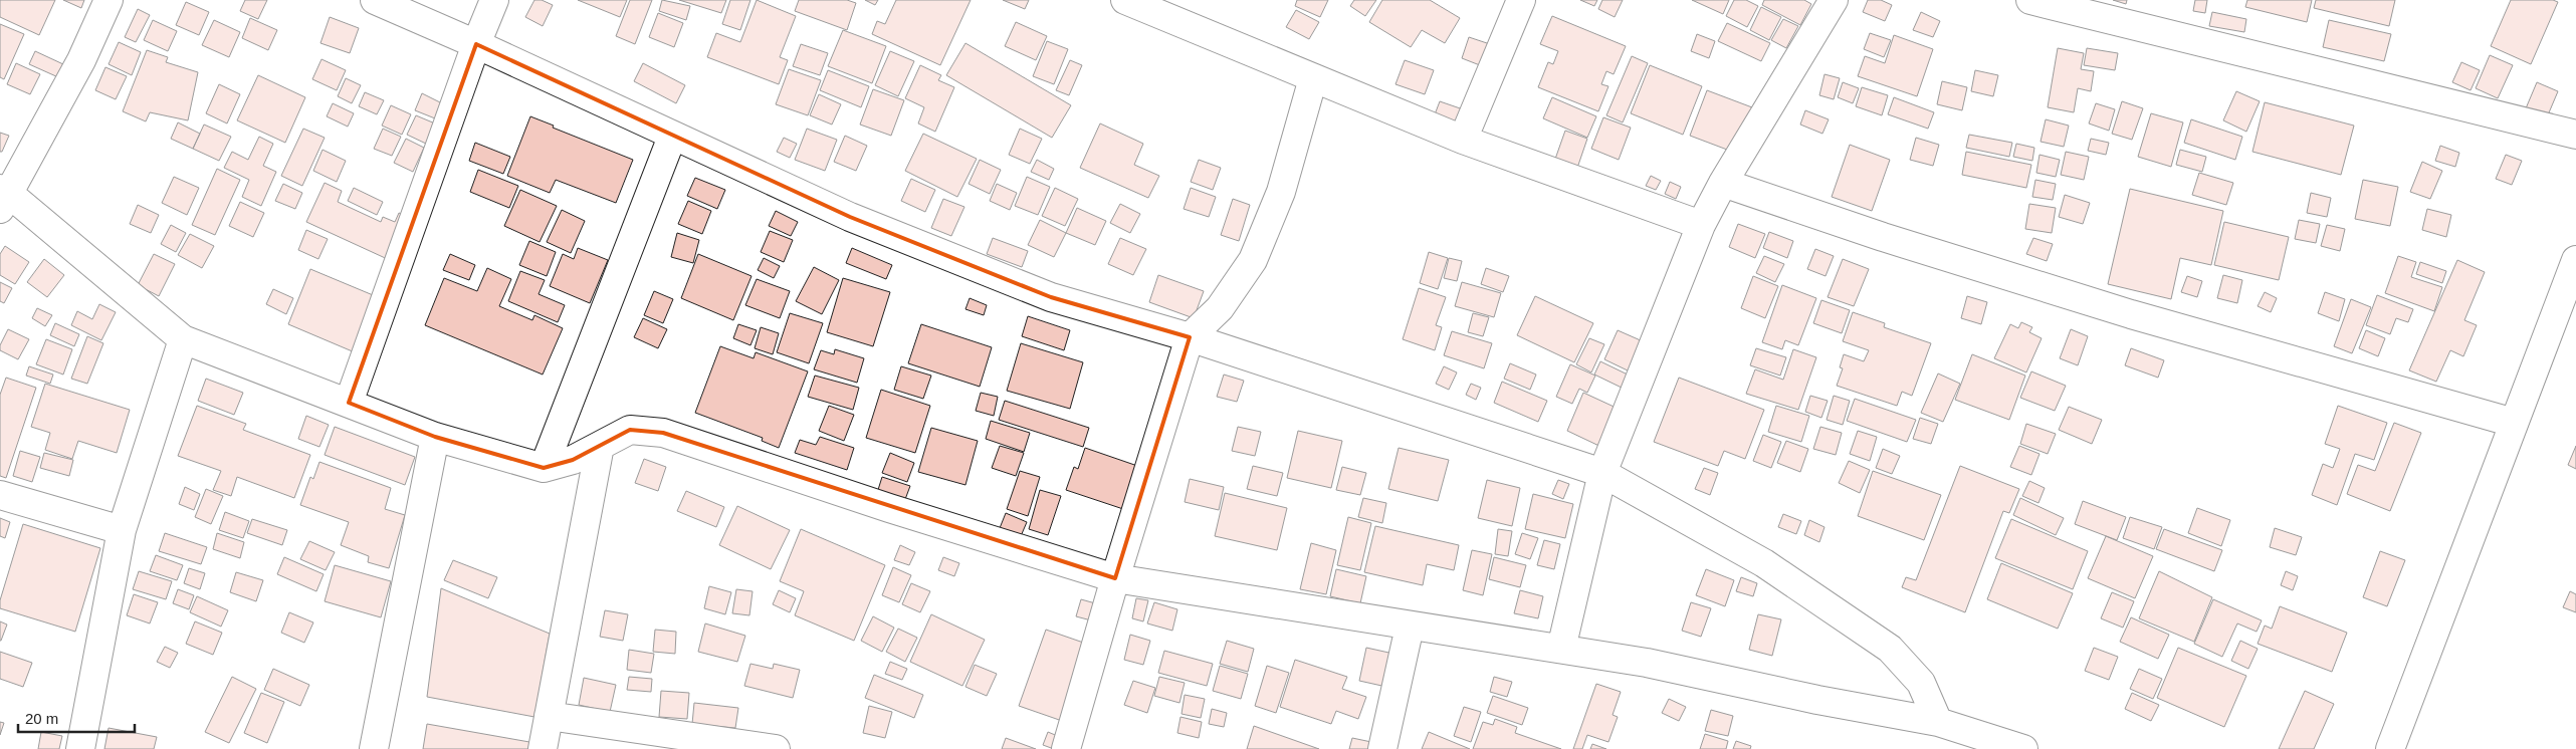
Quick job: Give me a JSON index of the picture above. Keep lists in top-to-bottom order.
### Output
{
  "scale_bar": "20 m"
}
